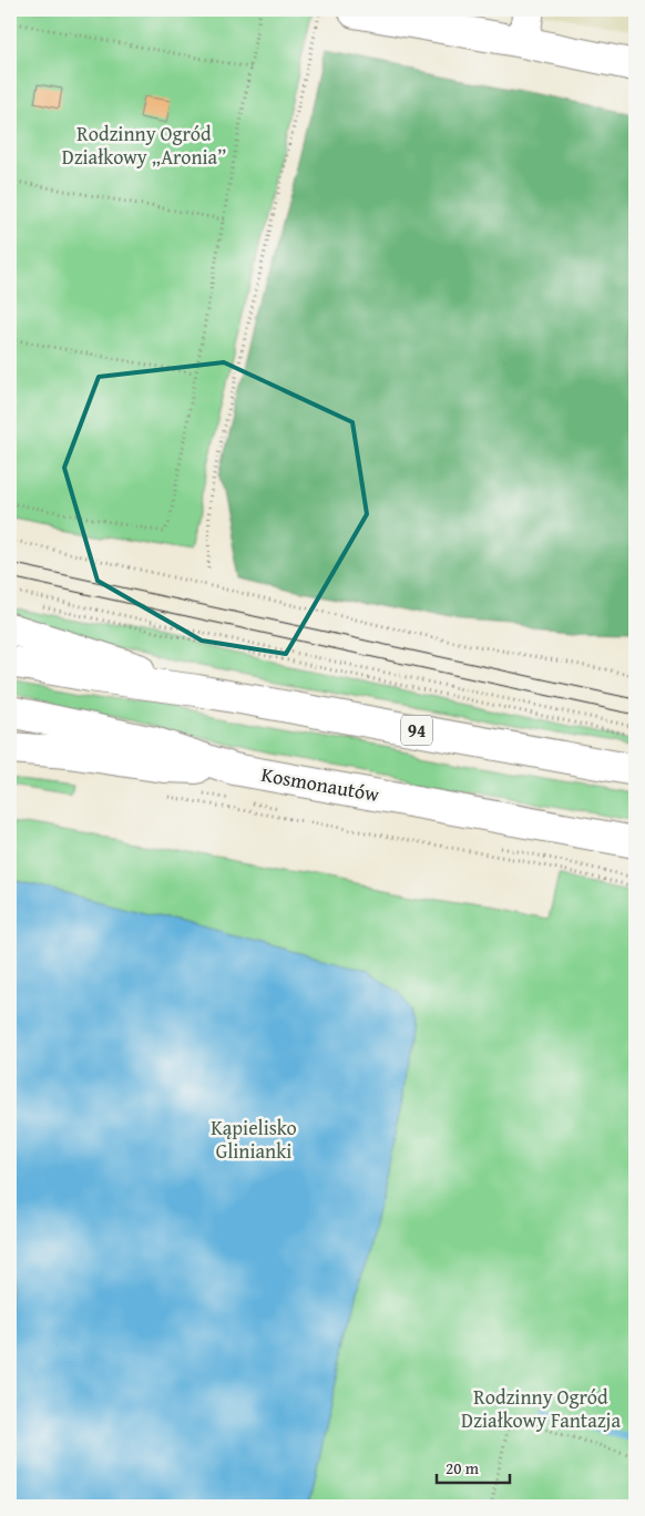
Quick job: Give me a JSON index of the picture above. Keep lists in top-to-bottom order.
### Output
{
  "streets": {
    "main road": ["94", "Kosmonautów"]
  },
  "parks": ["Rodzinny Ogród Działkowy „Aronia”", "Kąpielisko Glinianki", "Rodzinny Ogród Działkowy Fantazja"],
  "scale_bar": "20 m"
}
